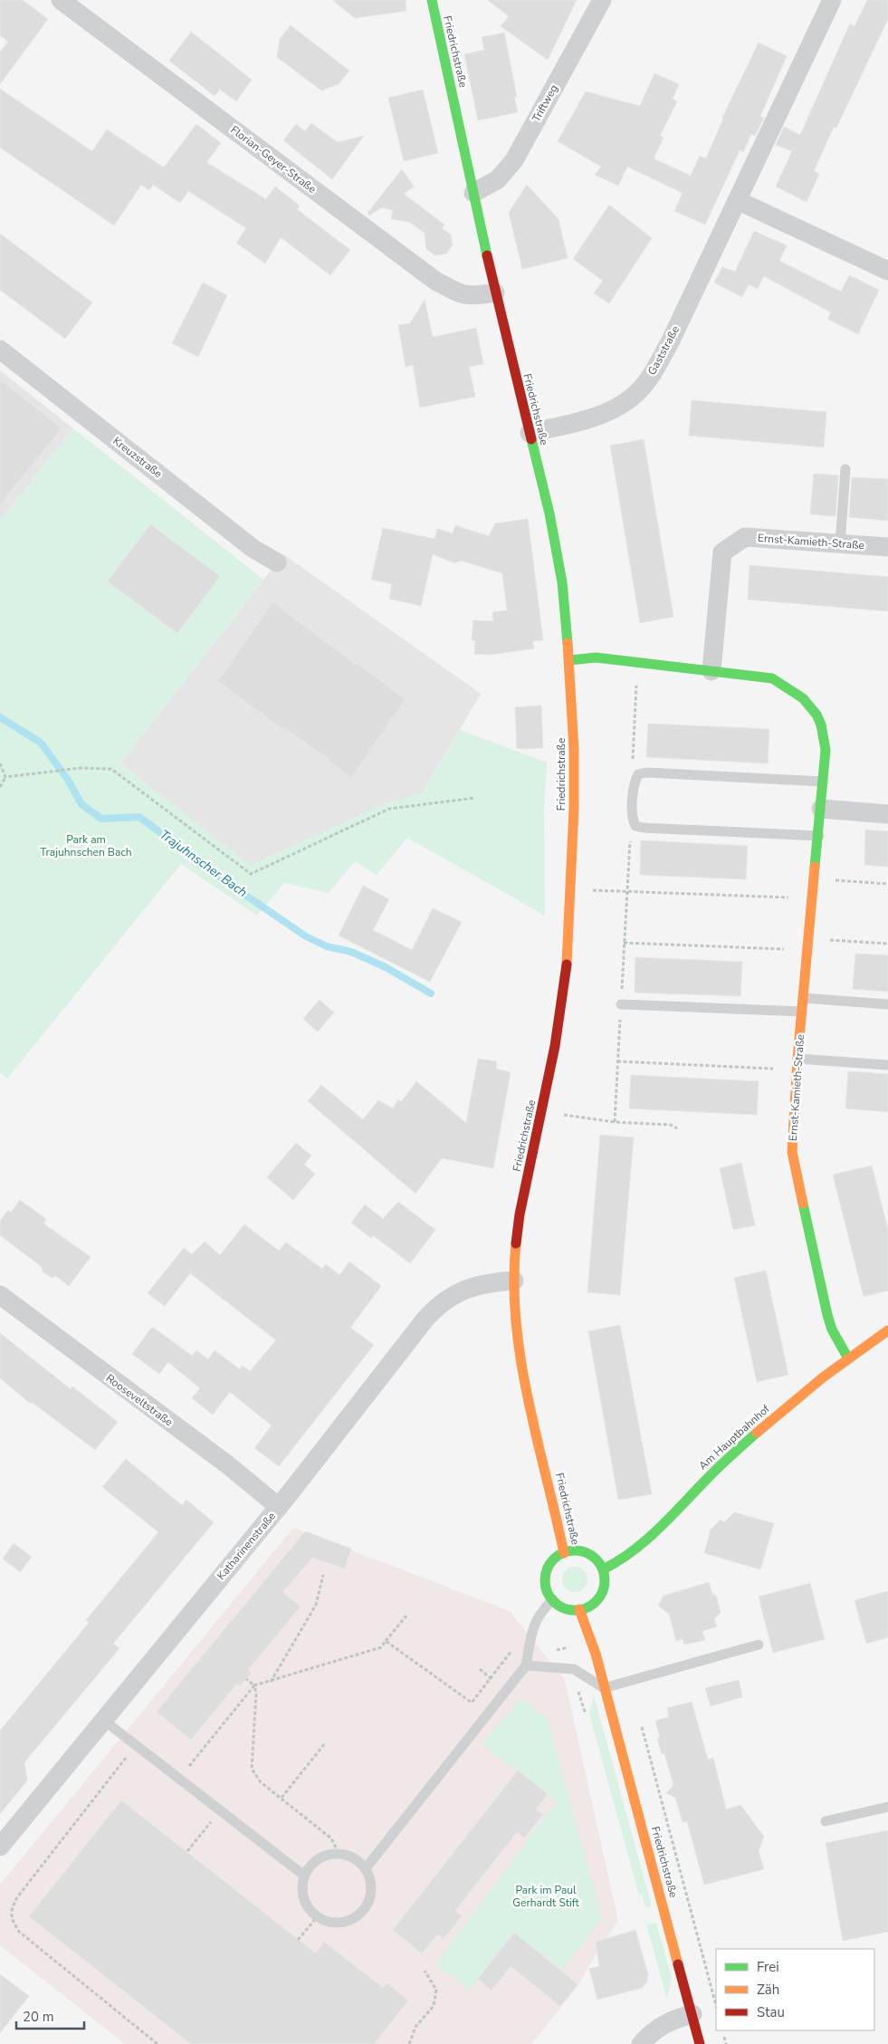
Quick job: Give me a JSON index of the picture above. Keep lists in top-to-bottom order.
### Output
{
  "streets": {
    "street": [
      "Friedrichstraße",
      "Triftweg",
      "Florian-Geyer-Straße",
      "Gaststraße",
      "Kreuzstraße",
      "Ernst-Kamieth-Straße",
      "Rooseveltstraße",
      "Am Hauptbahnhof",
      "Katharinenstraße"
    ]
  },
  "crossings": [
    ["Friedrichstraße", "Triftweg"],
    ["Friedrichstraße", "Florian-Geyer-Straße"],
    ["Friedrichstraße", "Gaststraße"],
    ["Friedrichstraße", "Ernst-Kamieth-Straße"],
    ["Friedrichstraße", "Am Hauptbahnhof"],
    ["Friedrichstraße", "Katharinenstraße"],
    ["Ernst-Kamieth-Straße", "Am Hauptbahnhof"],
    ["Rooseveltstraße", "Katharinenstraße"]
  ],
  "water": ["Trajuhnscher Bach"],
  "parks": ["Park am Trajuhnschen Bach", "Park im Paul Gerhardt Stift"],
  "legend": ["Frei", "Zäh", "Stau"],
  "scale_bar": "20 m"
}
